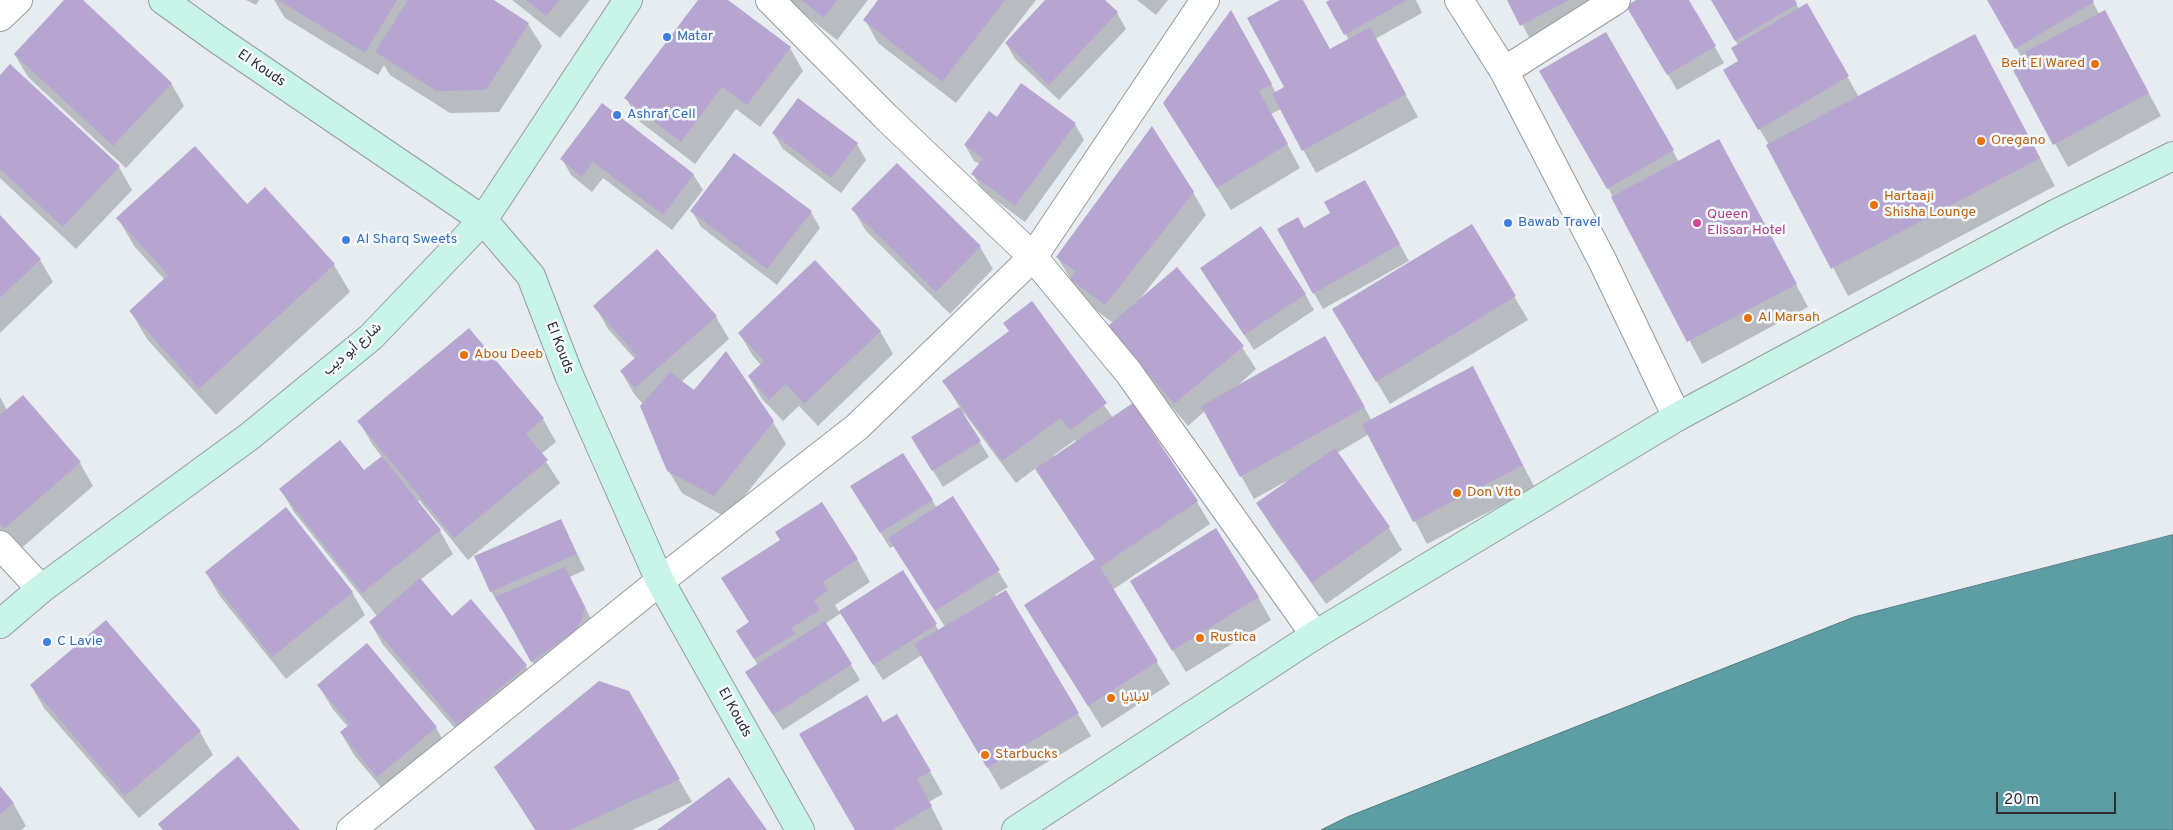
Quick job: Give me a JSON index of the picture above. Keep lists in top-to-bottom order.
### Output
{
  "streets": {
    "main road": ["El Kouds", "شارع أبو ديب"]
  },
  "crossings": [
    ["El Kouds", "شارع أبو ديب"]
  ],
  "places": [
    "Matar",
    "Beit El Wared",
    "Ashraf Cell",
    "Oregano",
    "Hartaaji Shisha Lounge",
    "Bawab Travel",
    "Queen Elissar Hotel",
    "Al Sharq Sweets",
    "Al Marsah",
    "Abou Deeb",
    "Don Vito",
    "Rustica",
    "C Lavie",
    "لابلايا",
    "Starbucks"
  ],
  "scale_bar": "20 m"
}
